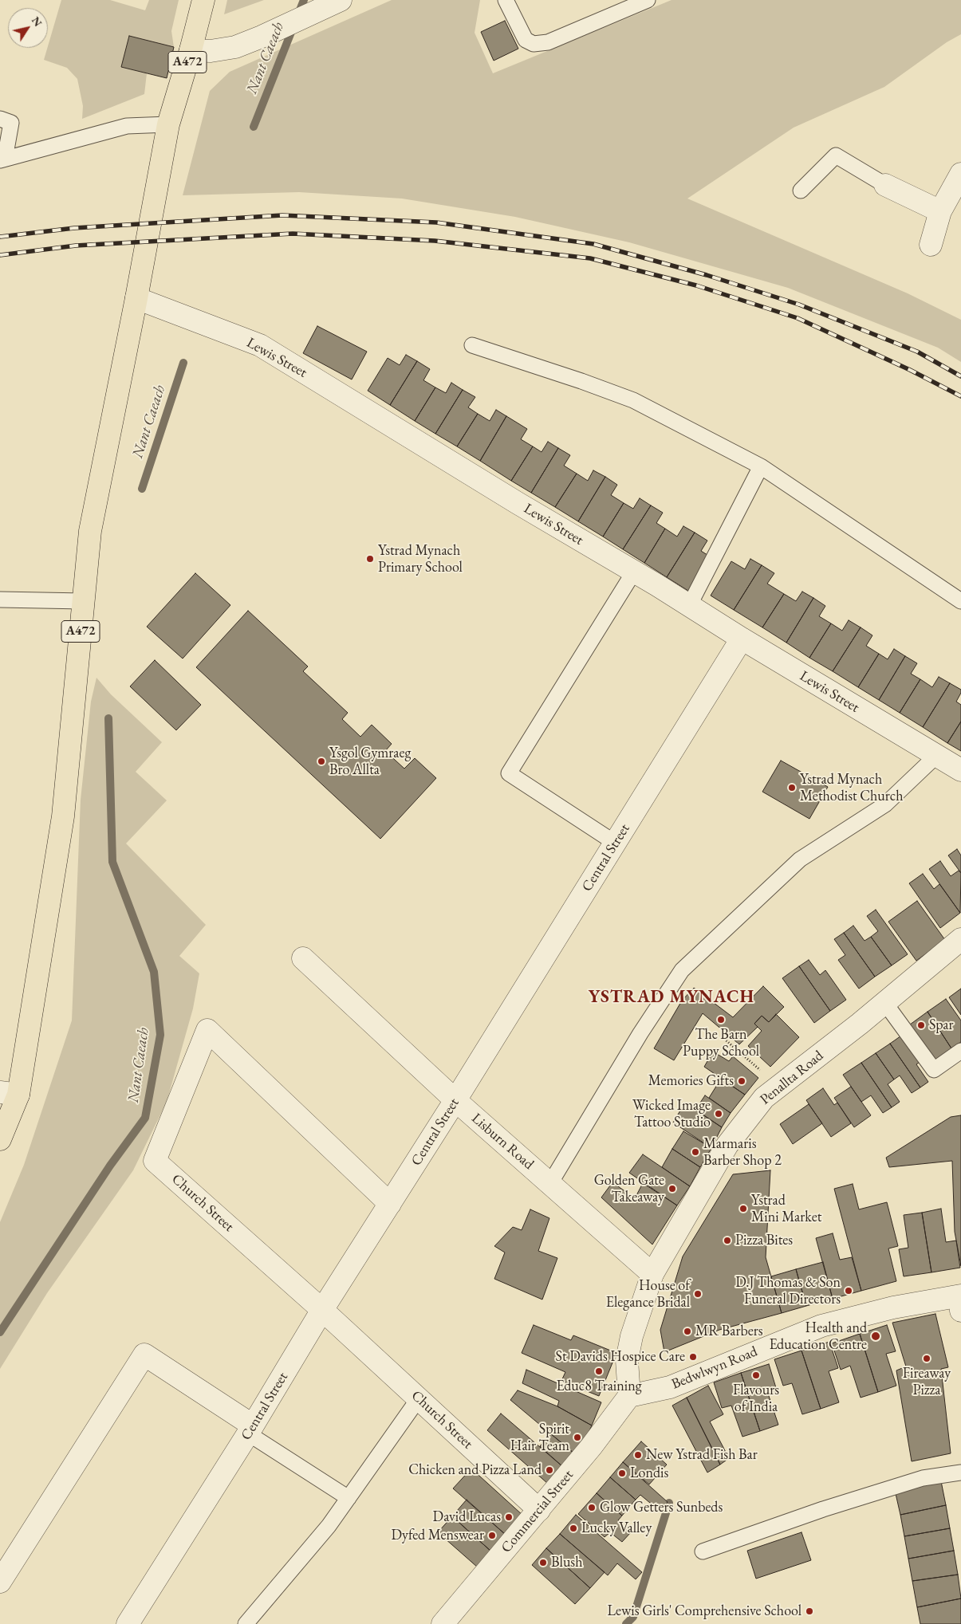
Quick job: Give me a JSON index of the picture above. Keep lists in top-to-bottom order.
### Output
{
  "streets": {
    "main road": ["A472"],
    "street": [
      "Lewis Street",
      "Central Street",
      "Penallta Road",
      "Lisburn Road",
      "Church Street",
      "Bedwlwyn Road",
      "Commercial Street"
    ]
  },
  "crossings": [
    ["A472", "Lewis Street"],
    ["Lewis Street", "Central Street"],
    ["Central Street", "Lisburn Road"],
    ["Central Street", "Church Street"],
    ["Penallta Road", "Lisburn Road"],
    ["Penallta Road", "Bedwlwyn Road"],
    ["Penallta Road", "Commercial Street"],
    ["Church Street", "Commercial Street"],
    ["Bedwlwyn Road", "Commercial Street"]
  ],
  "districts": ["YSTRAD MYNACH"],
  "water": ["Nant Caeach"],
  "places": [
    "Ystrad Mynach Primary School",
    "Ysgol Gymraeg Bro Allta",
    "Ystrad Mynach Methodist Church",
    "The Barn Puppy School",
    "Spar",
    "Memories Gifts",
    "Wicked Image Tattoo Studio",
    "Marmaris Barber Shop 2",
    "Golden Gate Takeaway",
    "Ystrad Mini Market",
    "Pizza Bites",
    "D.J Thomas & Son Funeral Directors",
    "House of Elegance Bridal",
    "MR Barbers",
    "Health and Education Centre",
    "St Davids Hospice Care",
    "Fireaway Pizza",
    "Educ8 Training",
    "Flavours of India",
    "Spirit Hair Team",
    "New Ystrad Fish Bar",
    "Chicken and Pizza Land",
    "Londis",
    "Glow Getters Sunbeds",
    "David Lucas",
    "Lucky Valley",
    "Dyfed Menswear",
    "Blush",
    "Lewis Girls' Comprehensive School"
  ],
  "north": "top right"
}
